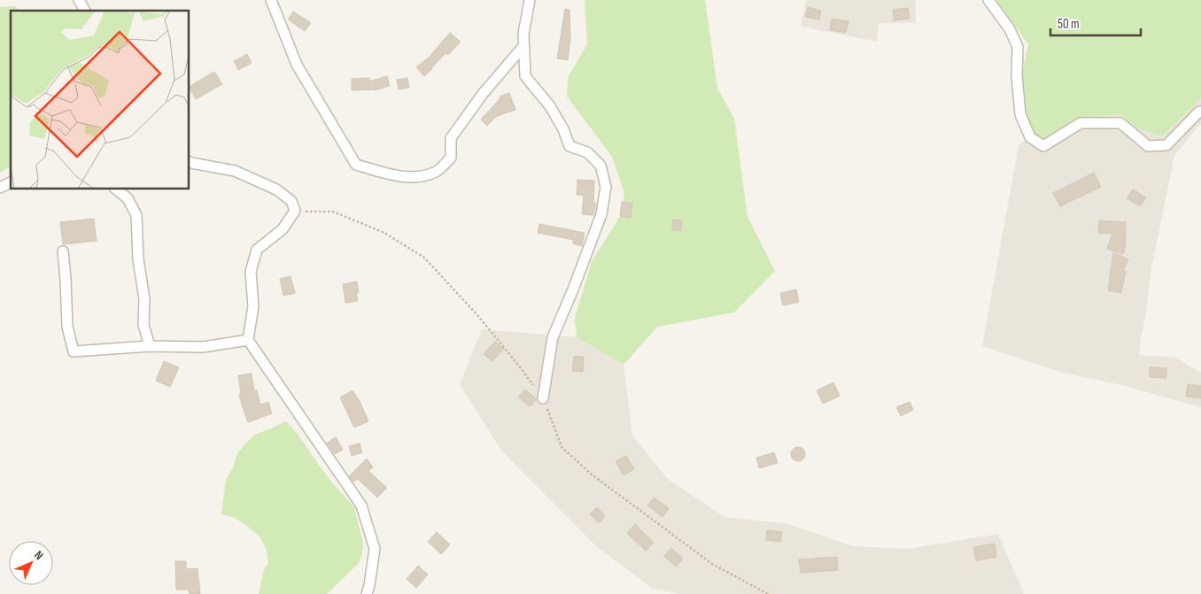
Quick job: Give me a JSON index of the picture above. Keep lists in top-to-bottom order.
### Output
{
  "scale_bar": "50 m",
  "north": "top right"
}
